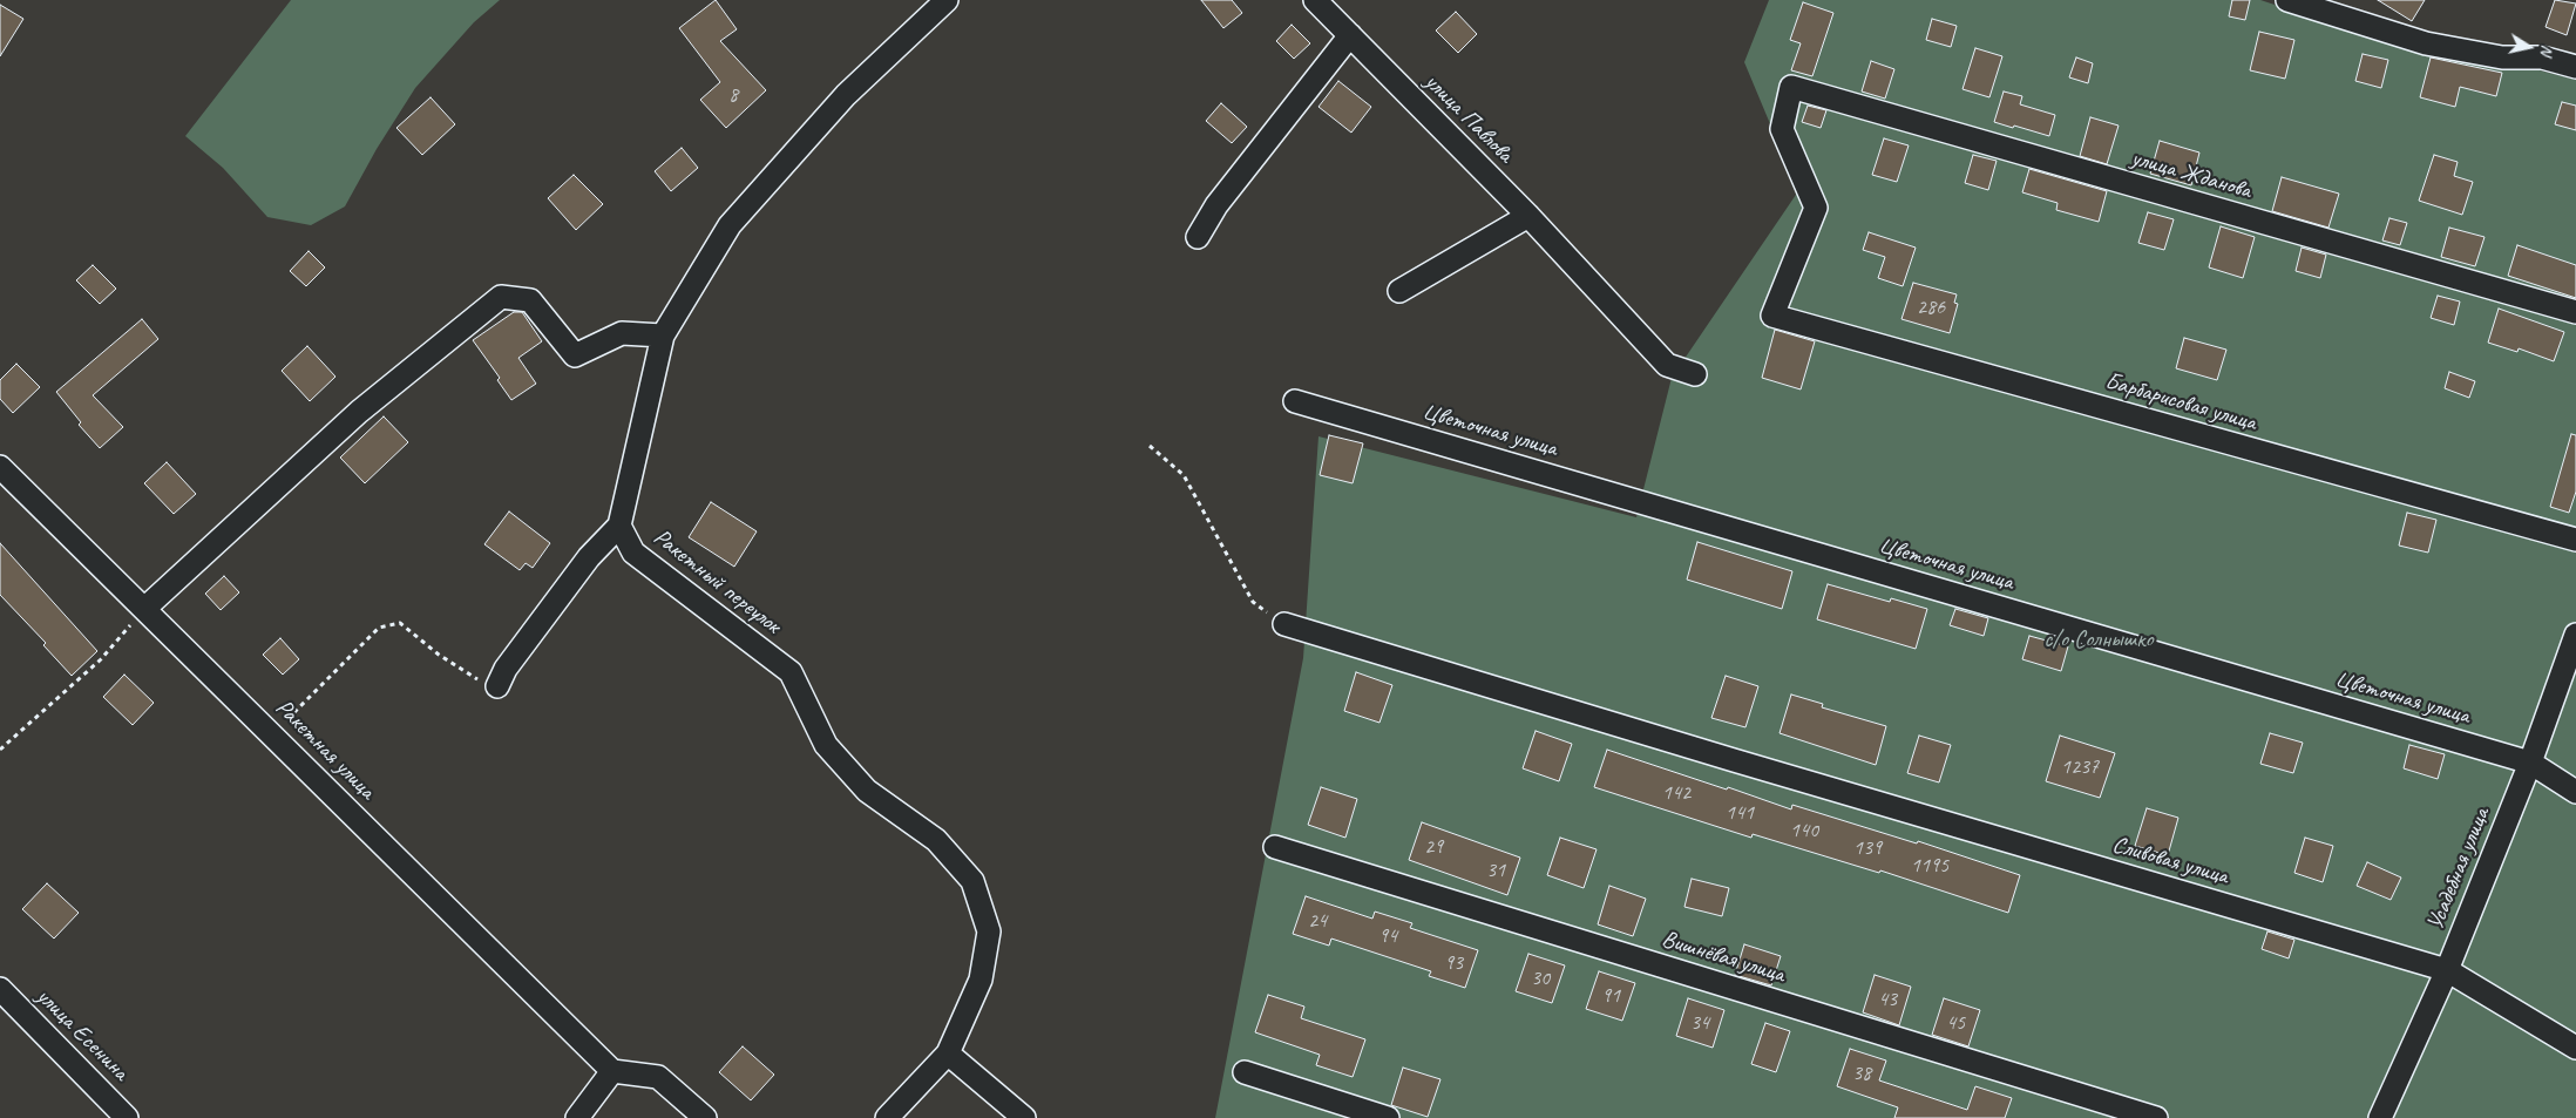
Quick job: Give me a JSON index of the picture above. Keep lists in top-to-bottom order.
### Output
{
  "streets": {
    "street": [
      "улица Павлова",
      "улица Жданова",
      "Барбарисовая улица",
      "Цветочная улица",
      "Ракетный переулок",
      "Ракетная улица",
      "Сливовая улица",
      "Усадебная улица",
      "Вишнёвая улица",
      "улица Есенина"
    ]
  },
  "crossings": [
    ["улица Жданова", "Барбарисовая улица"],
    ["Цветочная улица", "Усадебная улица"],
    ["Сливовая улица", "Усадебная улица"]
  ],
  "parks": ["с/о Солнышко"],
  "house_numbers": [
    "8",
    "286",
    "1237",
    "142",
    "141",
    "140",
    "29",
    "139",
    "1195",
    "31",
    "24",
    "94",
    "93",
    "30",
    "91",
    "43",
    "34",
    "45",
    "38"
  ],
  "north": "right"
}
